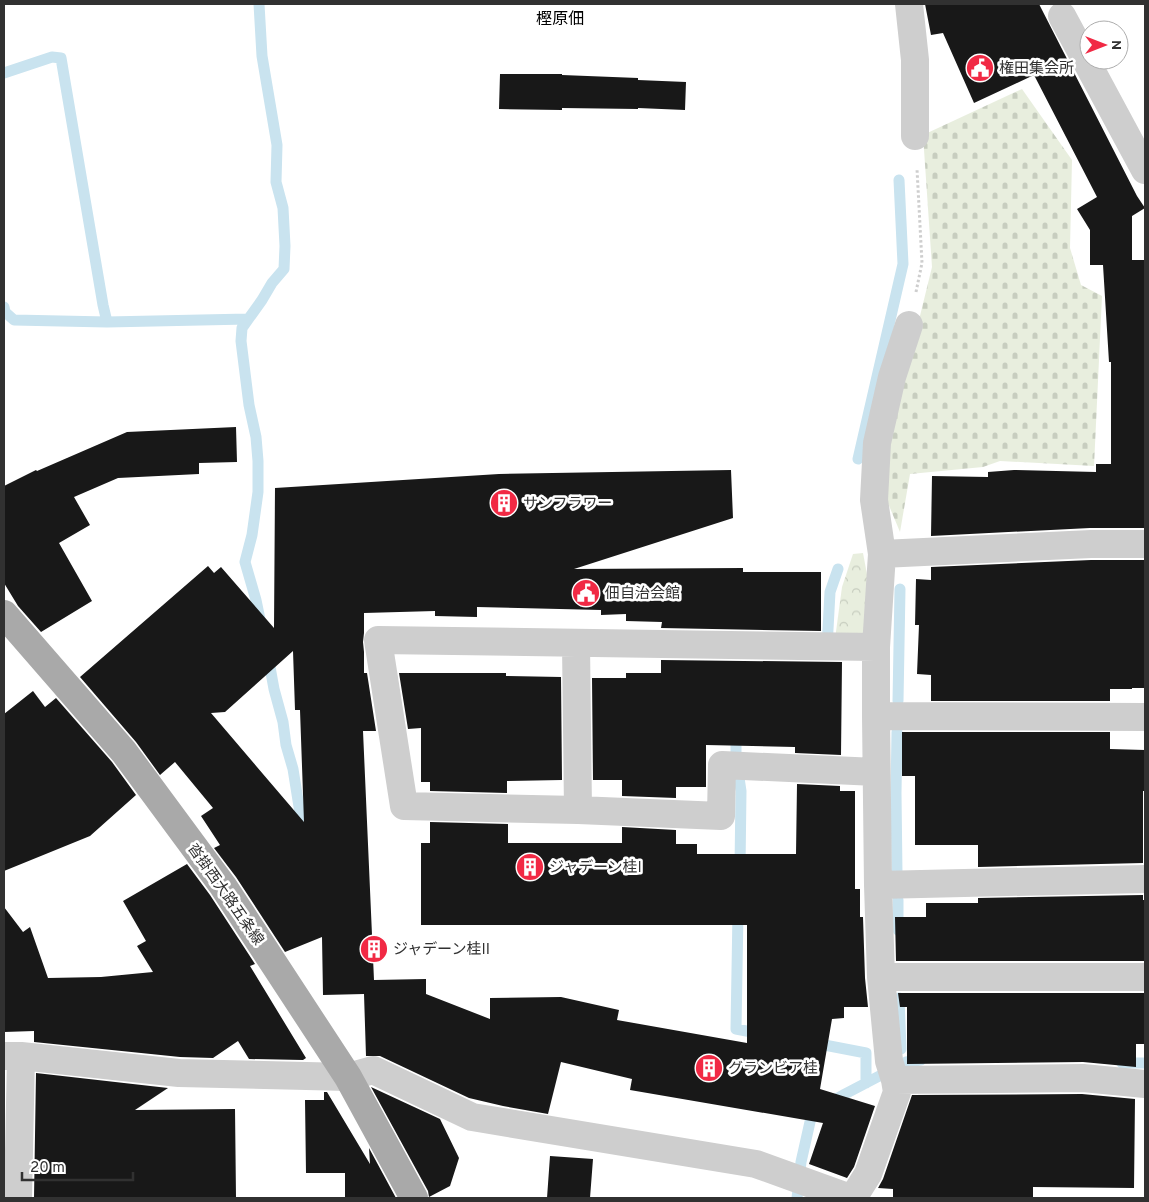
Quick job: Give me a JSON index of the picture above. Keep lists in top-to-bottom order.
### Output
{
  "streets": {
    "main road": ["沓掛西大路五条線"]
  },
  "districts": ["樫原佃"],
  "places": {
    "public building": ["権田集会所", "佃自治会館"],
    "building": [
      "サンフラワー",
      "ジャデーン桂I",
      "ジャデーン桂II",
      "グランビア桂"
    ]
  },
  "scale_bar": "20 m",
  "north": "right"
}
